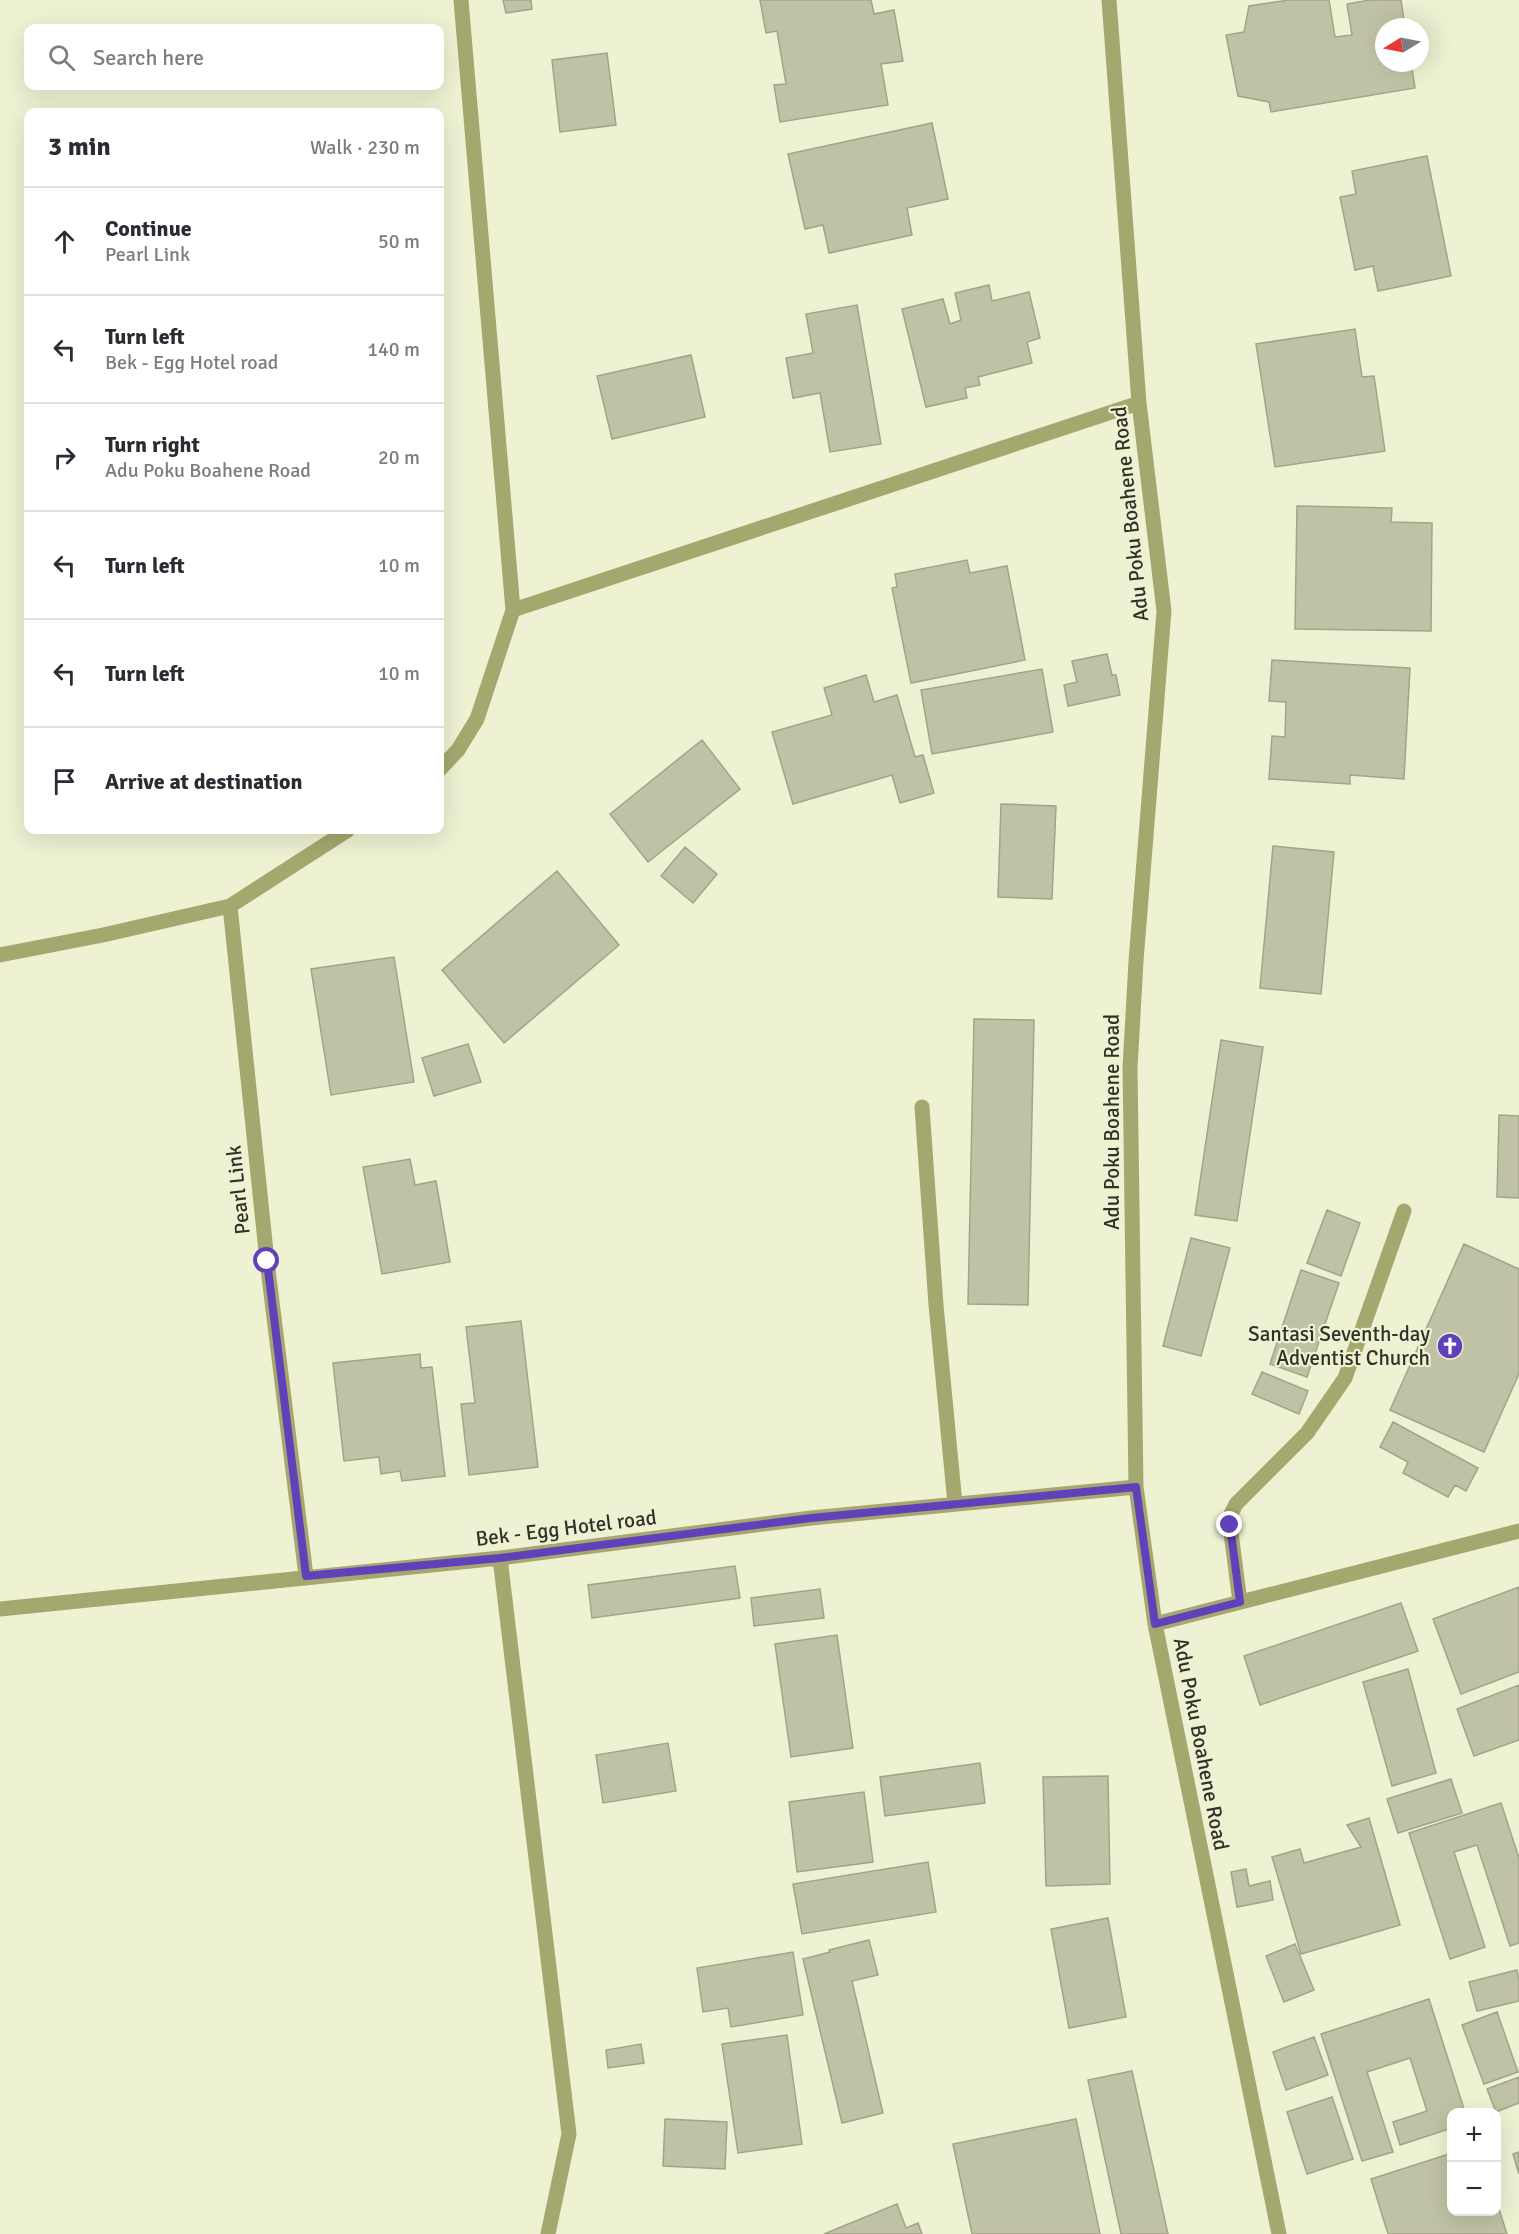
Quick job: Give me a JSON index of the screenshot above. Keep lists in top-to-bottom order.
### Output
{
  "streets": {
    "street": ["Adu Poku Boahene Road", "Pearl Link", "Bek - Egg Hotel road"]
  },
  "crossings": [
    ["Adu Poku Boahene Road", "Bek - Egg Hotel road"],
    ["Pearl Link", "Bek - Egg Hotel road"]
  ],
  "places": {
    "church": ["Santasi Seventh-day Adventist Church"]
  },
  "north": "left",
  "page": {
    "search": "Search here",
    "heading": ["3 min", "Walk · 230 m"],
    "list": [
      ["Continue", "Pearl Link", "50 m"],
      ["Turn left", "Bek - Egg Hotel road", "140 m"],
      ["Turn right", "Adu Poku Boahene Road", "20 m"],
      ["Turn left", "10 m"],
      ["Turn left", "10 m"],
      "Arrive at destination"
    ],
    "map_buttons": ["+", "−"]
  }
}
